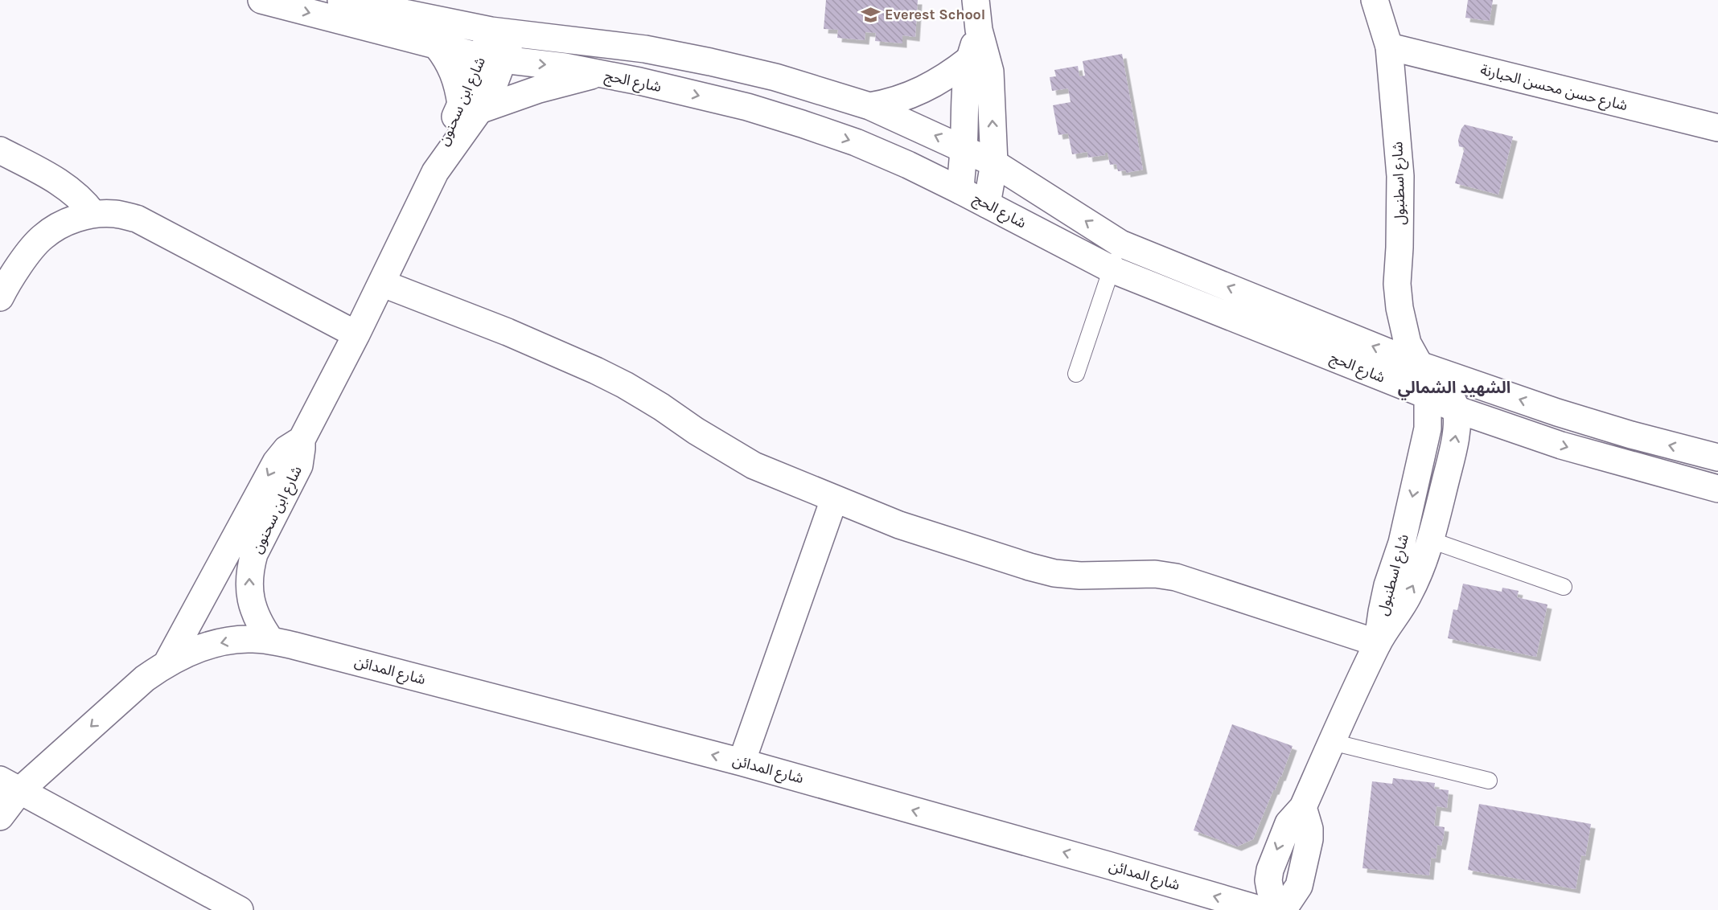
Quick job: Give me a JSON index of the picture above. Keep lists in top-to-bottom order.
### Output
{
  "streets": {
    "street": [
      "شارع الحج",
      "شارع حسن محسن الحبارنة",
      "شارع ابن سحنون",
      "شارع اسطنبول",
      "شارع المدائن"
    ]
  },
  "crossings": [
    ["شارع الحج", "شارع ابن سحنون"],
    ["شارع الحج", "شارع اسطنبول"],
    ["شارع حسن محسن الحبارنة", "شارع اسطنبول"],
    ["شارع ابن سحنون", "شارع المدائن"]
  ],
  "one_way": ["شارع المدائن"],
  "districts": ["الشهيد الشمالي"],
  "places": {
    "school or university": ["Everest School"]
  }
}
